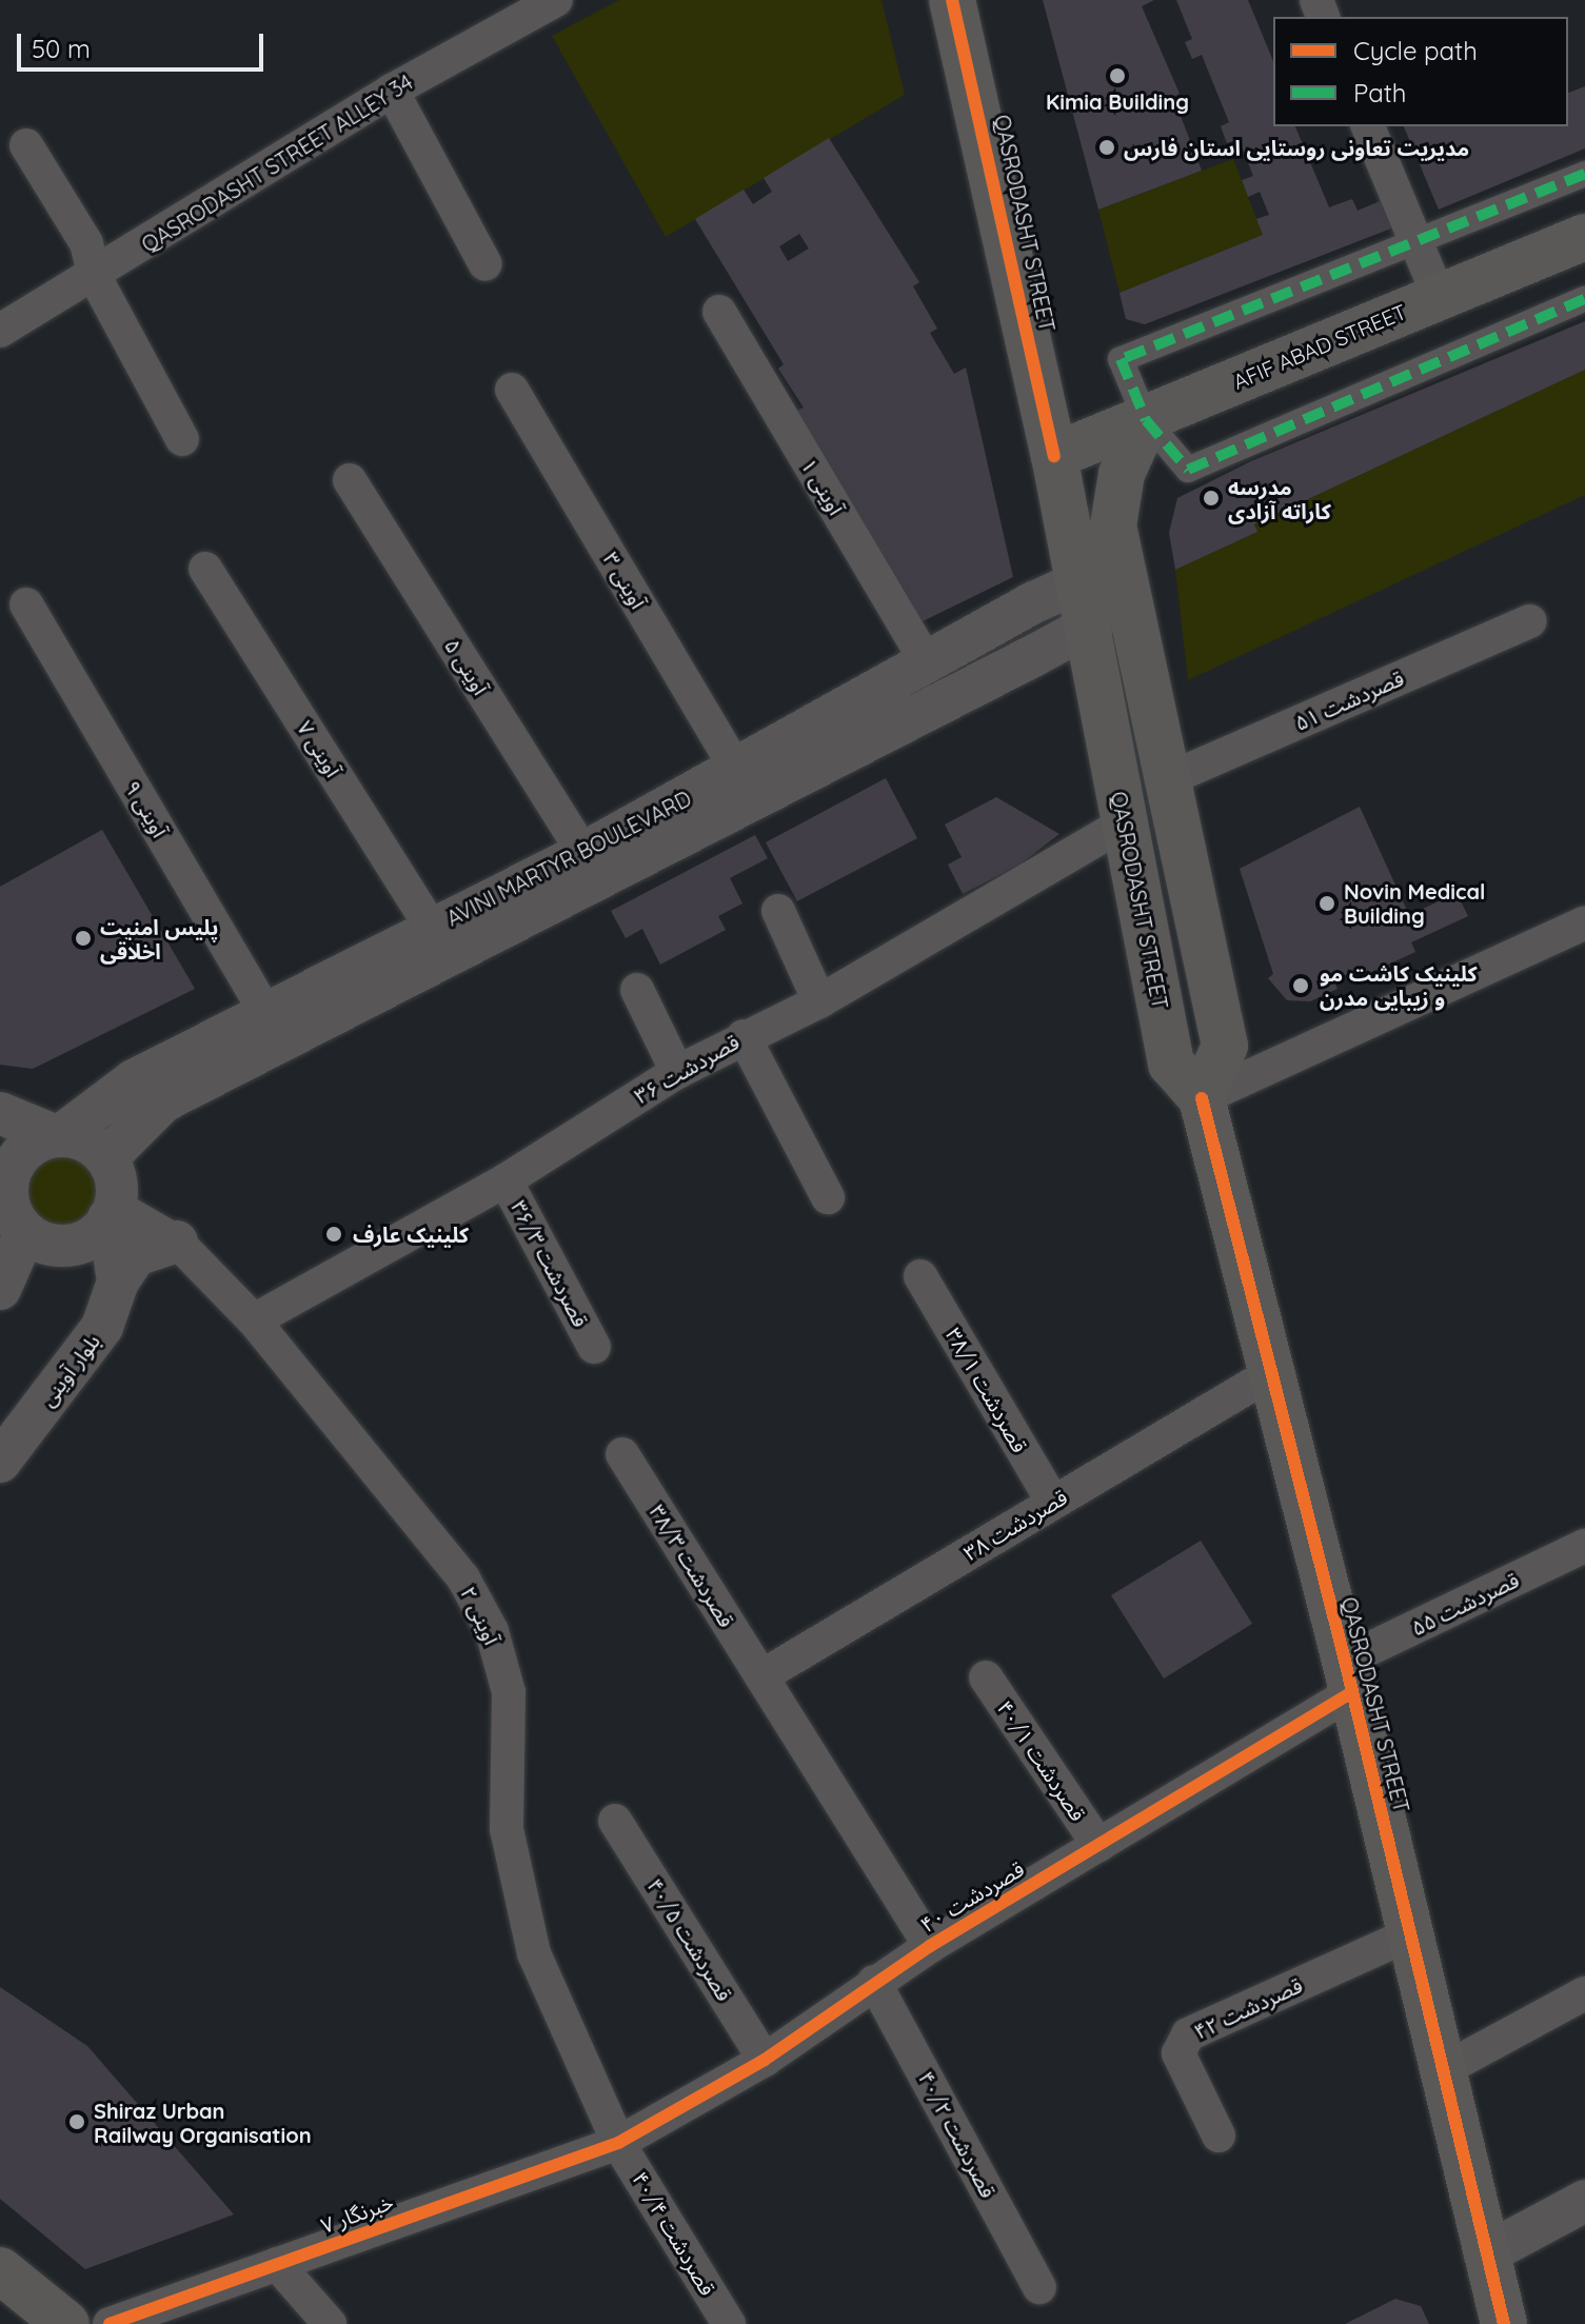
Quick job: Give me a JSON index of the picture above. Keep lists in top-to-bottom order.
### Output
{
  "streets": {
    "main road": ["QASRODASHT STREET", "AFIF ABAD STREET"],
    "street": [
      "QASRODASHT STREET ALLEY 34",
      "۱ آوینی",
      "۳ آوینی",
      "۵ آوینی",
      "۵۱ قصردشت",
      "۷ آوینی",
      "۹ آوینی",
      "AVINI MARTYR BOULEVARD",
      "۳۶ قصردشت",
      "۳۶/۳ قصردشت",
      "بلوار آوینی",
      "۳۸/۱ قصردشت",
      "۳۸ قصردشت",
      "۳۸/۳ قصردشت",
      "۵۵ قصردشت",
      "۲ آوینی",
      "۴۰/۱ قصردشت",
      "۴۰ قصردشت",
      "۴۰/۵ قصردشت",
      "۴۲ قصردشت",
      "۴۰/۲ قصردشت",
      "۷ خبرنگار",
      "۴۰/۴ قصردشت"
    ]
  },
  "crossings": [
    ["QASRODASHT STREET", "AFIF ABAD STREET"],
    ["QASRODASHT STREET", "AVINI MARTYR BOULEVARD"],
    ["QASRODASHT STREET", "۳۶ قصردشت"],
    ["QASRODASHT STREET", "۳۸ قصردشت"],
    ["QASRODASHT STREET", "۵۵ قصردشت"],
    ["QASRODASHT STREET", "۴۰ قصردشت"],
    ["QASRODASHT STREET", "۴۲ قصردشت"],
    ["۱ آوینی", "AVINI MARTYR BOULEVARD"],
    ["۳ آوینی", "AVINI MARTYR BOULEVARD"],
    ["۵ آوینی", "AVINI MARTYR BOULEVARD"],
    ["۷ آوینی", "AVINI MARTYR BOULEVARD"],
    ["۹ آوینی", "AVINI MARTYR BOULEVARD"],
    ["AVINI MARTYR BOULEVARD", "بلوار آوینی"],
    ["AVINI MARTYR BOULEVARD", "۲ آوینی"],
    ["۳۶ قصردشت", "۳۶/۳ قصردشت"],
    ["۳۶ قصردشت", "۲ آوینی"],
    ["بلوار آوینی", "۲ آوینی"],
    ["۳۸/۱ قصردشت", "۳۸ قصردشت"],
    ["۳۸ قصردشت", "۳۸/۳ قصردشت"],
    ["۳۸/۳ قصردشت", "۴۰ قصردشت"],
    ["۵۵ قصردشت", "۴۰ قصردشت"],
    ["۲ آوینی", "۴۰ قصردشت"],
    ["۲ آوینی", "۷ خبرنگار"],
    ["۲ آوینی", "۴۰/۴ قصردشت"],
    ["۴۰/۱ قصردشت", "۴۰ قصردشت"],
    ["۴۰ قصردشت", "۴۰/۵ قصردشت"],
    ["۴۰ قصردشت", "۴۰/۲ قصردشت"],
    ["۴۰ قصردشت", "۷ خبرنگار"],
    ["۴۰ قصردشت", "۴۰/۴ قصردشت"],
    ["۷ خبرنگار", "۴۰/۴ قصردشت"]
  ],
  "places": [
    "Kimia Building",
    "مدیریت تعاونی روستایی استان فارس",
    "مدرسه کاراته آزادی",
    "Novin Medical Building",
    "پلیس امنیت اخلاقی",
    "کلینیک کاشت مو و زیبایی مدرن",
    "کلینیک عارف",
    "Shiraz Urban Railway Organisation"
  ],
  "legend": ["Cycle path", "Path"],
  "scale_bar": "50 m"
}
